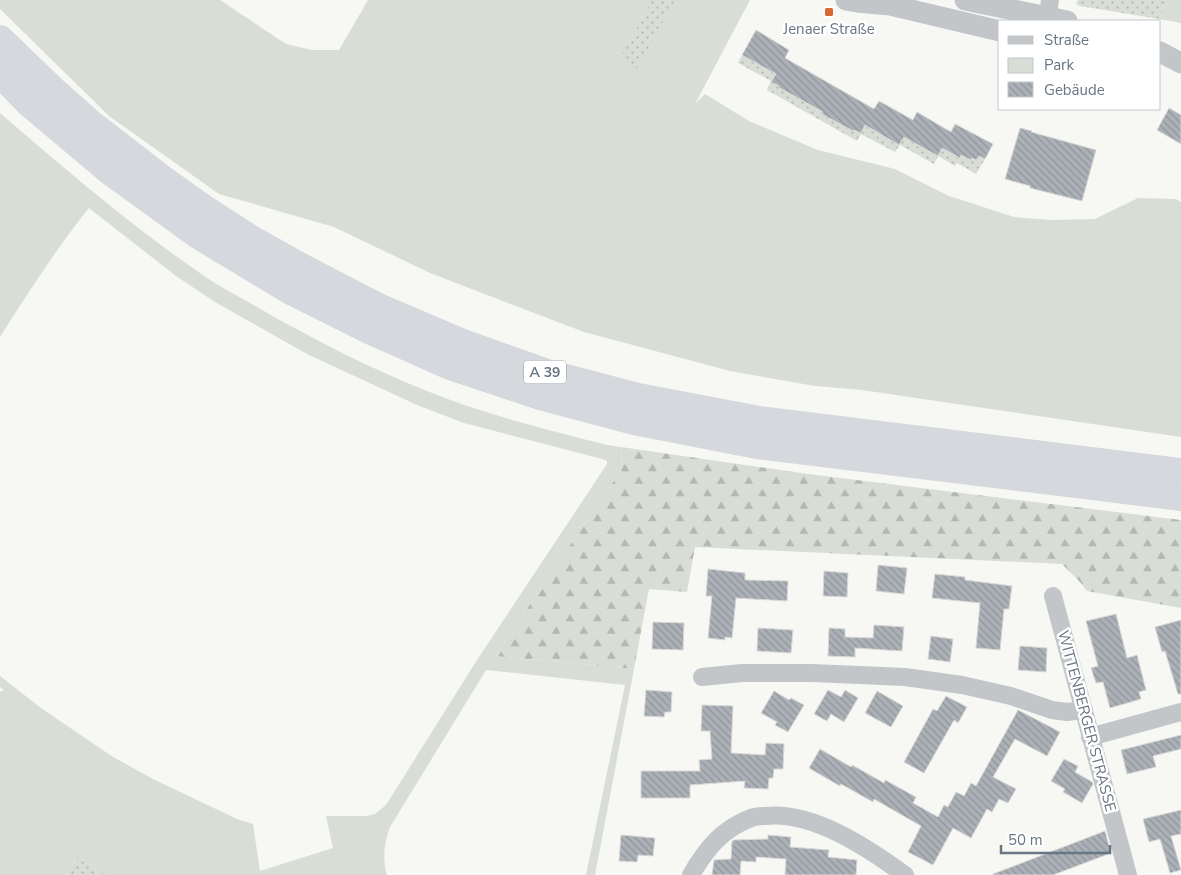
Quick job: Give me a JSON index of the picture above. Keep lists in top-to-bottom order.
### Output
{
  "streets": {
    "highway": ["A 39"],
    "street": ["WITTENBERGER STRASSE"]
  },
  "places": {
    "transit": ["Jenaer Straße"]
  },
  "legend": ["Straße", "Park", "Gebäude"],
  "scale_bar": "50 m"
}
